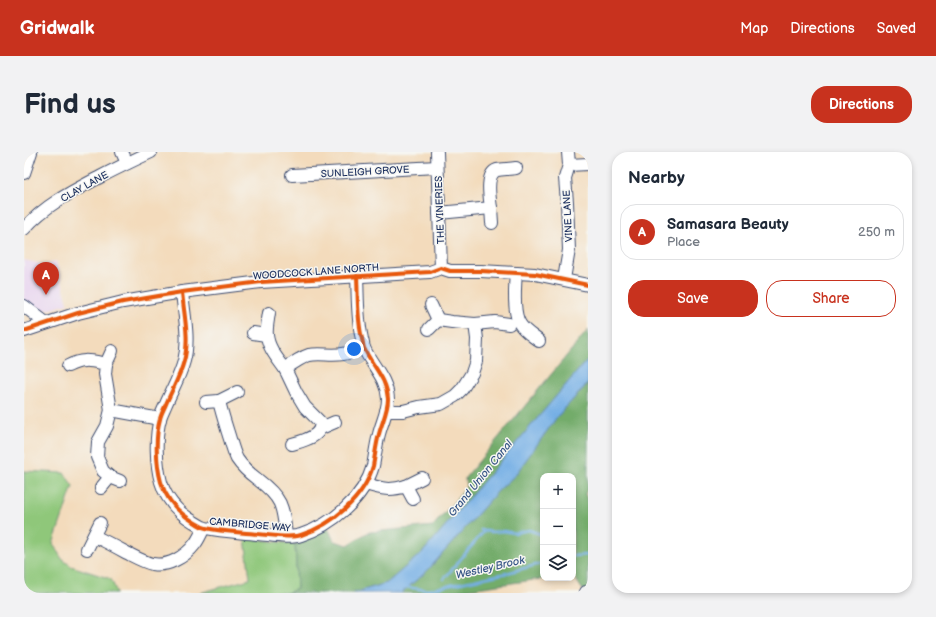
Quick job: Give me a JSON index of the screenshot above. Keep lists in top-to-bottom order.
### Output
{
  "streets": {
    "street": [
      "SUNLEIGH GROVE",
      "CLAY LANE",
      "THE VINERIES",
      "VINE LANE",
      "WOODCOCK LANE NORTH",
      "CAMBRIDGE WAY"
    ]
  },
  "crossings": [
    ["SUNLEIGH GROVE", "THE VINERIES"],
    ["THE VINERIES", "WOODCOCK LANE NORTH"],
    ["VINE LANE", "WOODCOCK LANE NORTH"],
    ["WOODCOCK LANE NORTH", "CAMBRIDGE WAY"]
  ],
  "water": ["Grand Union Canal", "Westley Brook"],
  "page": {
    "header": "Gridwalk",
    "nav": ["Map", "Directions", "Saved"],
    "buttons": [
      "Directions",
      ["Save", "Share"]
    ],
    "title": "Find us",
    "heading": "Nearby",
    "list": [
      {
        "mark": "A",
        "name": "Samasara Beauty",
        "note": "Place",
        "value": "250 m"
      }
    ],
    "pins": "A",
    "map_buttons": ["+", "−"]
  }
}
